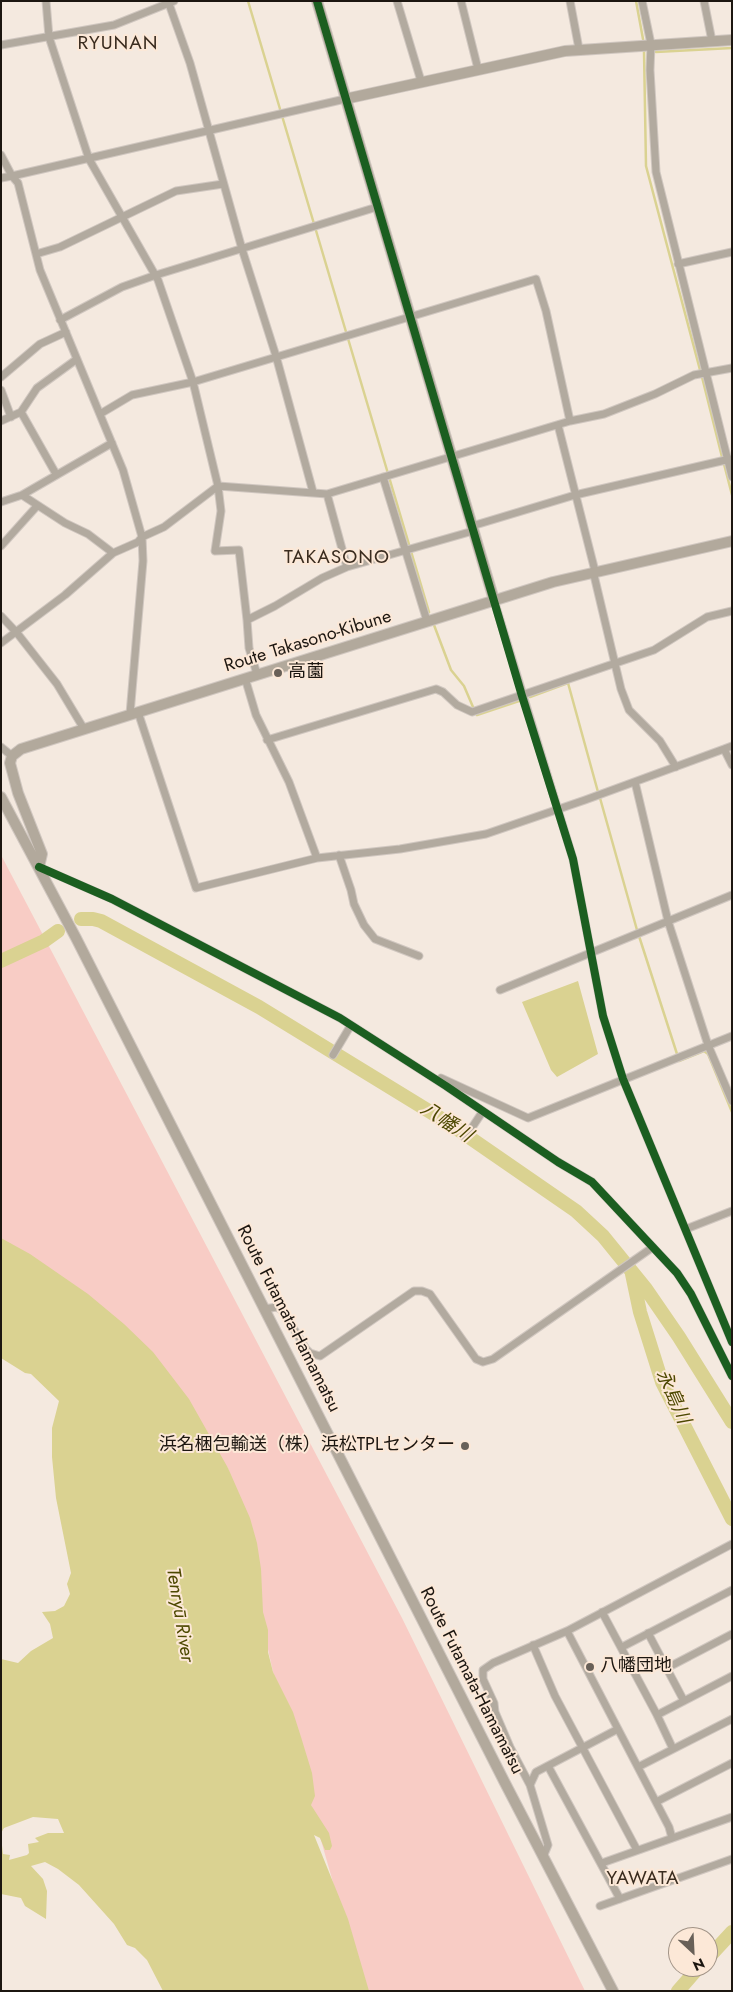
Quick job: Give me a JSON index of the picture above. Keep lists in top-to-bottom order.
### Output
{
  "streets": {
    "main road": ["Route Takasono-Kibune", "Route Futamata-Hamamatsu"]
  },
  "districts": ["RYUNAN", "TAKASONO", "YAWATA"],
  "water": ["八幡川", "永島川", "Tenryū River"],
  "places": ["高薗", "浜名梱包輸送（株）浜松TPLセンター", "八幡団地"],
  "north": "bottom right"
}
